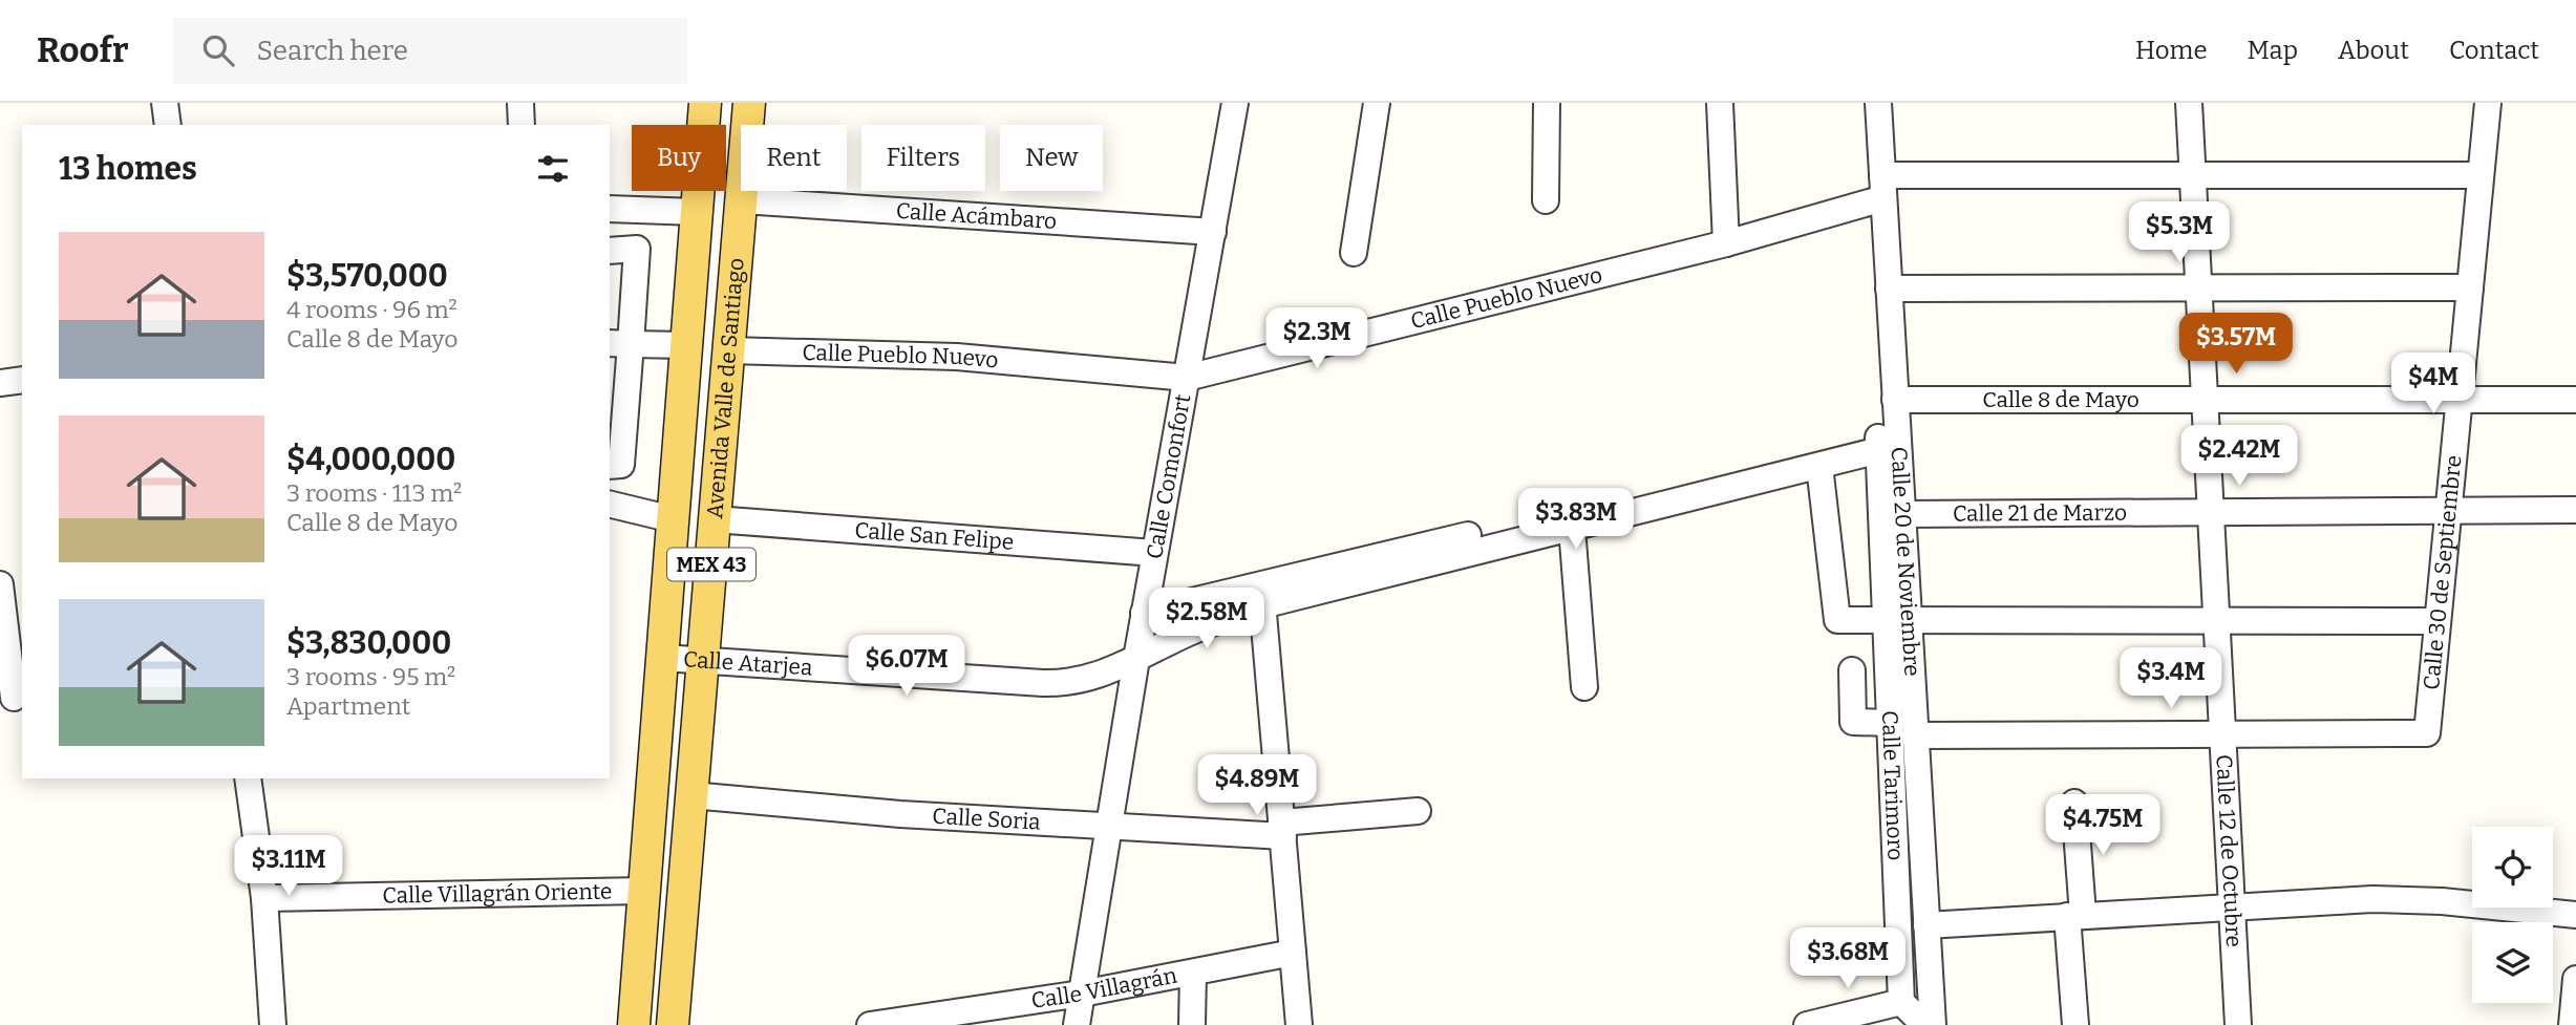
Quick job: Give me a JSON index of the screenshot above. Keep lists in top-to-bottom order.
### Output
{
  "streets": {
    "main road": ["Avenida Valle de Santiago", "MEX 43"],
    "street": [
      "Calle Acámbaro",
      "Calle Pueblo Nuevo",
      "Calle 8 de Mayo",
      "Calle Comonfort",
      "Calle 21 de Marzo",
      "Calle San Felipe",
      "Calle 20 de Noviembre",
      "Calle 30 de Septiembre",
      "Calle Atarjea",
      "Calle Tarimoro",
      "Calle Soria",
      "Calle 12 de Octubre",
      "Calle Villagrán Oriente",
      "Calle Villagrán"
    ]
  },
  "crossings": [
    ["Calle Acámbaro", "Avenida Valle de Santiago"],
    ["Calle Acámbaro", "Calle Comonfort"],
    ["Calle Pueblo Nuevo", "Avenida Valle de Santiago"],
    ["Calle Pueblo Nuevo", "Calle Comonfort"],
    ["Calle Pueblo Nuevo", "Calle 20 de Noviembre"],
    ["Calle Pueblo Nuevo", "Calle 30 de Septiembre"],
    ["Calle Pueblo Nuevo", "Calle 12 de Octubre"],
    ["Avenida Valle de Santiago", "Calle San Felipe"],
    ["Avenida Valle de Santiago", "Calle Atarjea"],
    ["Avenida Valle de Santiago", "Calle Soria"],
    ["Avenida Valle de Santiago", "Calle Villagrán Oriente"],
    ["Calle 8 de Mayo", "Calle 20 de Noviembre"],
    ["Calle 8 de Mayo", "Calle 30 de Septiembre"],
    ["Calle 8 de Mayo", "Calle 12 de Octubre"],
    ["Calle Comonfort", "Calle San Felipe"],
    ["Calle Comonfort", "Calle Atarjea"],
    ["Calle Comonfort", "Calle Soria"],
    ["Calle Comonfort", "Calle Villagrán"],
    ["Calle 21 de Marzo", "Calle 20 de Noviembre"],
    ["Calle 21 de Marzo", "Calle 30 de Septiembre"],
    ["Calle 21 de Marzo", "Calle 12 de Octubre"],
    ["Calle 20 de Noviembre", "Calle Tarimoro"],
    ["Calle 30 de Septiembre", "Calle 12 de Octubre"]
  ],
  "page": {
    "header": "Roofr",
    "search": "Search here",
    "nav": [
      "Home",
      "Map",
      "About",
      "Contact"
    ],
    "chip": [
      "Buy",
      "Rent",
      "Filters",
      "New"
    ],
    "heading": "13 homes",
    "price": [
      "$5.3M",
      "$2.3M",
      "$3.57M",
      "$4M",
      "$2.42M",
      "$3.83M",
      "$2.58M",
      "$6.07M",
      "$3.4M",
      "$4.89M",
      "$4.75M",
      "$3.11M",
      "$3.68M"
    ],
    "list": [
      {
        "name": "$3,570,000",
        "note": "4 rooms · 96 m² · Calle 8 de Mayo"
      },
      {
        "name": "$4,000,000",
        "note": "3 rooms · 113 m² · Calle 8 de Mayo"
      },
      {
        "name": "$3,830,000",
        "note": "3 rooms · 95 m² · Apartment"
      }
    ]
  }
}
